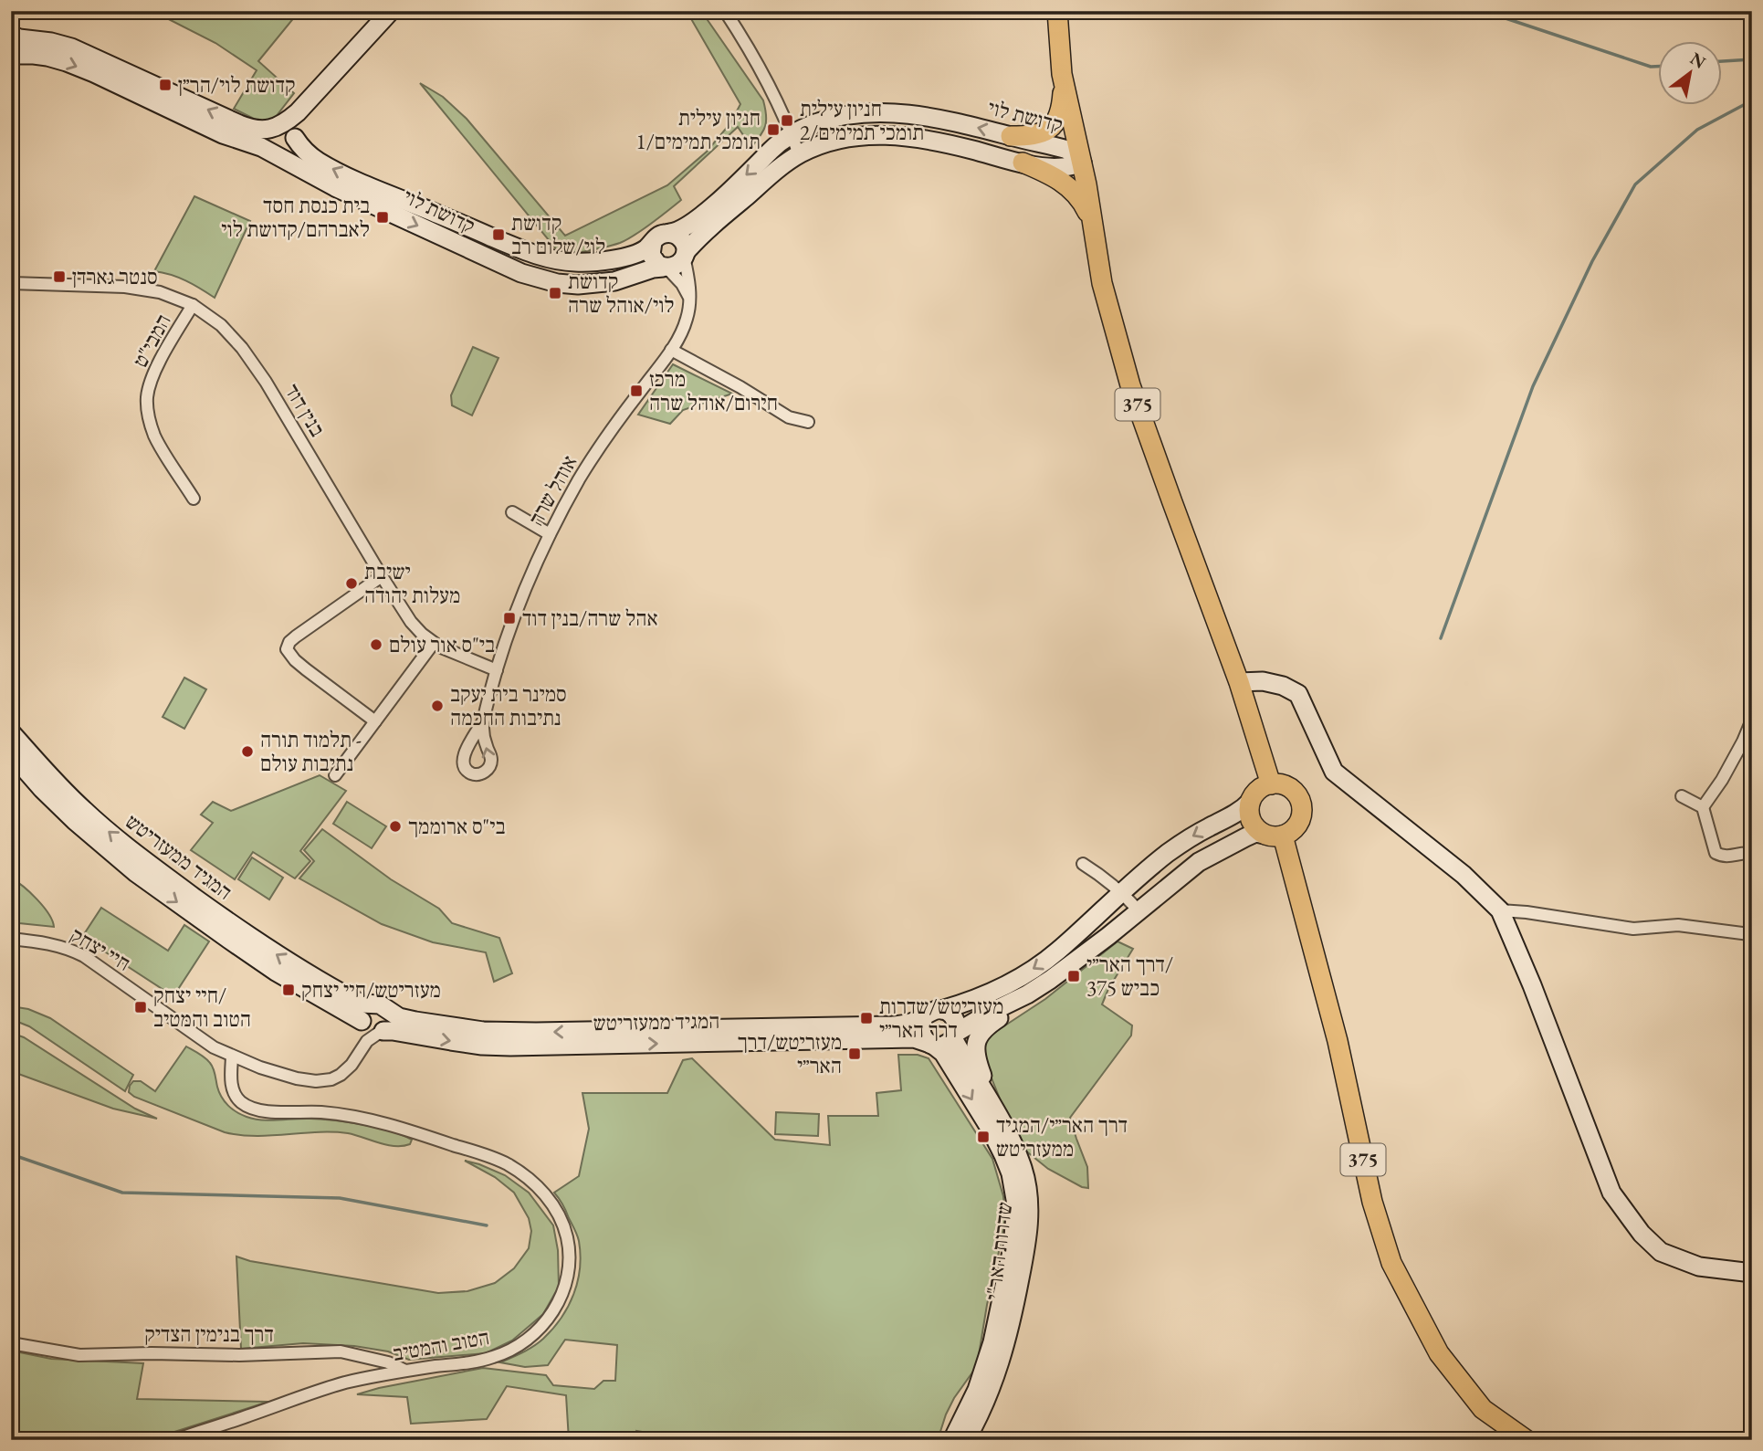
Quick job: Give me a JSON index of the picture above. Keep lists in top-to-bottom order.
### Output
{
  "streets": {
    "main road": ["375"],
    "street": [
      "קדושת לוי",
      "המבי\"ט",
      "בנין דוד",
      "אוהל שרה",
      "המגיד ממעזריטש",
      "חיי יצחק",
      "שדרות האר\"י",
      "דרך בנימין הצדיק",
      "הטוב והמטיב"
    ]
  },
  "crossings": [
    ["קדושת לוי", "375"],
    ["קדושת לוי", "אוהל שרה"],
    ["המבי\"ט", "בנין דוד"],
    ["375", "המגיד ממעזריטש"],
    ["בנין דוד", "אוהל שרה"],
    ["המגיד ממעזריטש", "חיי יצחק"],
    ["המגיד ממעזריטש", "שדרות האר\"י"],
    ["חיי יצחק", "הטוב והמטיב"],
    ["דרך בנימין הצדיק", "הטוב והמטיב"]
  ],
  "places": {
    "transit": [
      "קדושת לוי/הר״ן",
      "חניון עילית 2/תומכי תמימים",
      "חניון עילית 1/תומכי תמימים",
      "בית כנסת חסד לאברהם/קדושת לוי",
      "קדושת לוי/שלום רב",
      "סנטר גארדן",
      "קדושת לוי/אוהל שרה",
      "מרכז חירום/אוהל שרה",
      "אהל שרה/בנין דוד",
      "דרך האר״י/ כביש 375",
      "מעזריטש/חיי יצחק",
      "חיי יצחק/ הטוב והמטיב",
      "מעזריטש/שדרות דרך האר״י",
      "מעזריטש/דרך האר״י",
      "דרך האר״י/המגיד ממעזריטש"
    ],
    "other": [
      "ישיבת מעלות יהודה",
      "בי\"ס אור עולם",
      "סמינר בית יעקב נתיבות החכמה",
      "תלמוד תורה - נתיבות עולם",
      "בי\"ס ארוממך"
    ]
  },
  "north": "top right"
}
